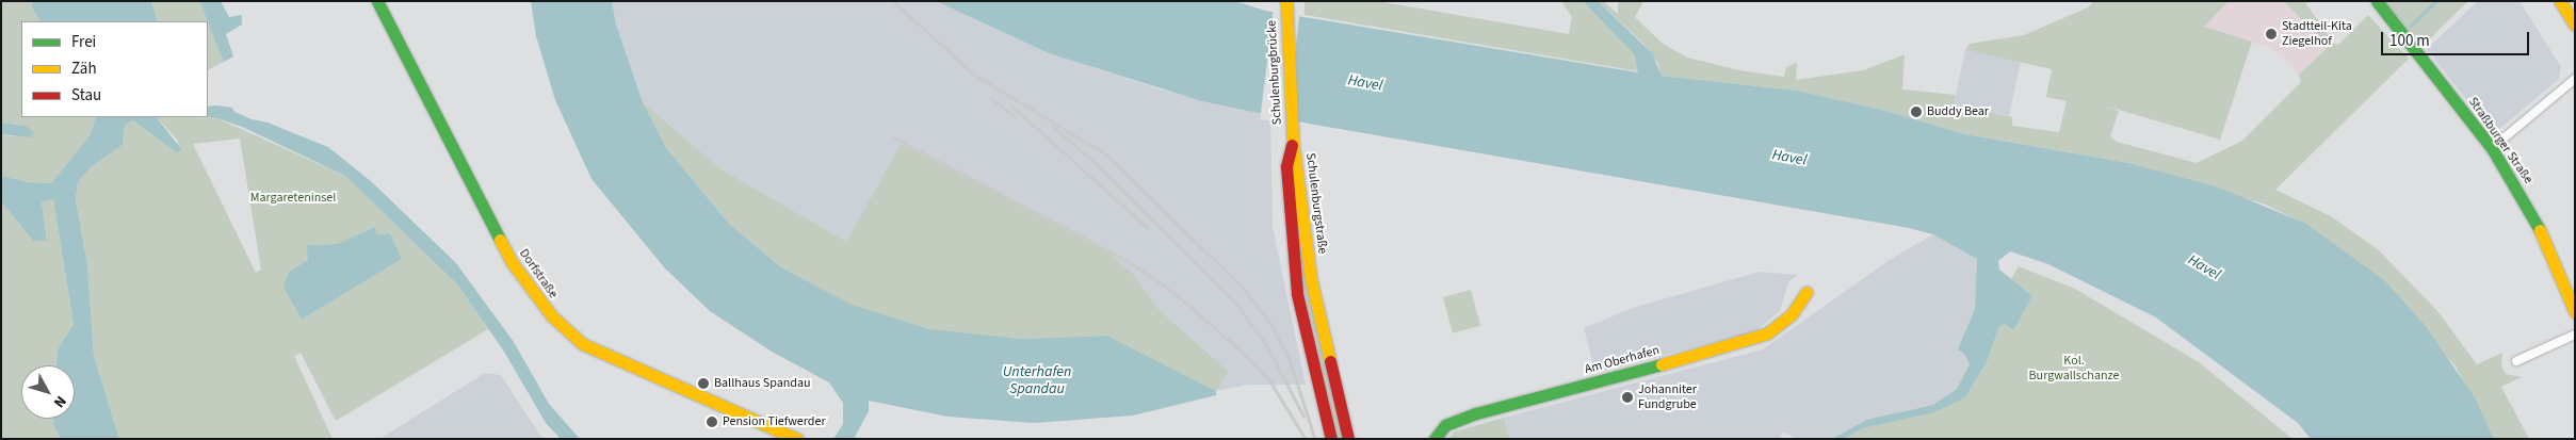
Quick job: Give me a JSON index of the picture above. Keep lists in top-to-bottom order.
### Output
{
  "streets": {
    "street": [
      "Schulenburgbrücke",
      "Straßburger Straße",
      "Schulenburgstraße",
      "Dorfstraße",
      "Am Oberhafen"
    ]
  },
  "crossings": [
    ["Schulenburgbrücke", "Schulenburgstraße"]
  ],
  "water": ["Havel", "Unterhafen Spandau"],
  "parks": ["Margareteninsel", "Kol. Burgwallschanze"],
  "places": [
    "Stadtteil-Kita Ziegelhof",
    "Buddy Bear",
    "Ballhaus Spandau",
    "Johanniter Fundgrube",
    "Pension Tiefwerder"
  ],
  "legend": ["Frei", "Zäh", "Stau"],
  "scale_bar": "100 m",
  "north": "bottom right"
}
